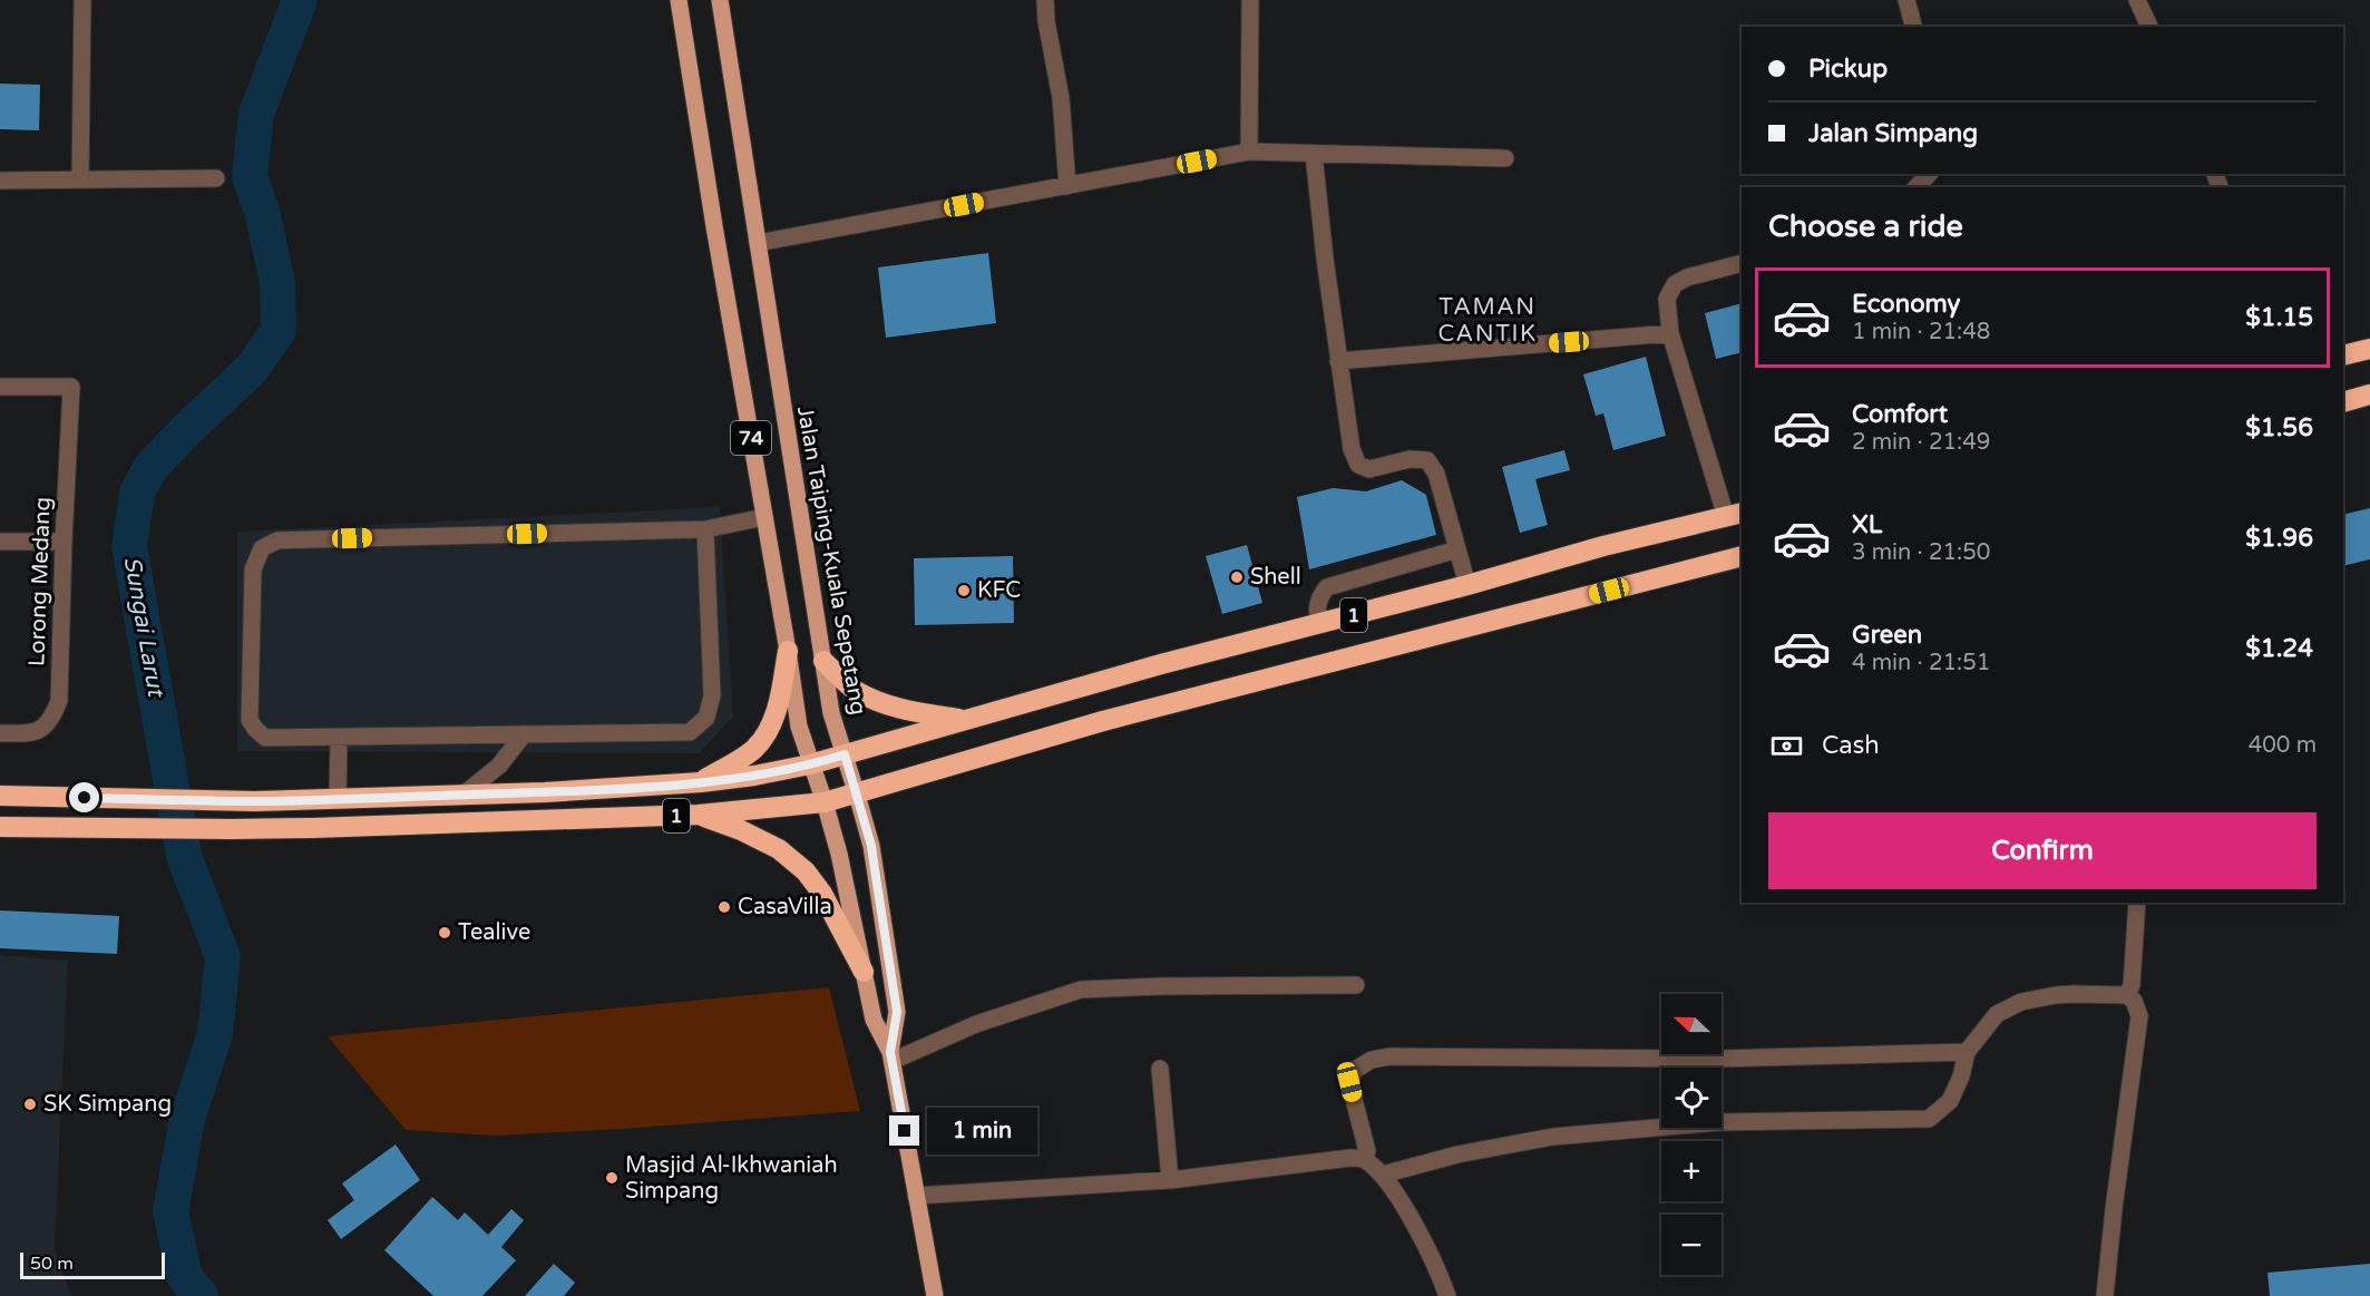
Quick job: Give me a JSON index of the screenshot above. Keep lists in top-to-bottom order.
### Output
{
  "streets": {
    "highway": ["1"],
    "main road": ["74", "Jalan Taiping-Kuala Sepetang"],
    "street": ["Lorong Medang"]
  },
  "crossings": [
    ["74", "Jalan Taiping-Kuala Sepetang"],
    ["74", "1"],
    ["Jalan Taiping-Kuala Sepetang", "1"]
  ],
  "districts": ["TAMAN CANTIK"],
  "water": ["Sungai Larut"],
  "places": [
    "Shell",
    "KFC",
    "CasaVilla",
    "Tealive",
    "SK Simpang",
    "Masjid Al-Ikhwaniah Simpang"
  ],
  "scale_bar": "50 m",
  "north": "left",
  "page": {
    "banner": ["Pickup", "Jalan Simpang"],
    "heading": "Choose a ride",
    "list": [
      {
        "name": "Economy",
        "note": "1 min · 21:48",
        "value": "$1.15"
      },
      {
        "name": "Comfort",
        "note": "2 min · 21:49",
        "value": "$1.56"
      },
      {
        "name": "XL",
        "note": "3 min · 21:50",
        "value": "$1.96"
      },
      {
        "name": "Green",
        "note": "4 min · 21:51",
        "value": "$1.24"
      }
    ],
    "pay": ["Cash", "400 m"],
    "buttons": "Confirm",
    "map_buttons": ["+", "−"],
    "bubble": "1 min",
    "scale": "50 m"
  }
}
